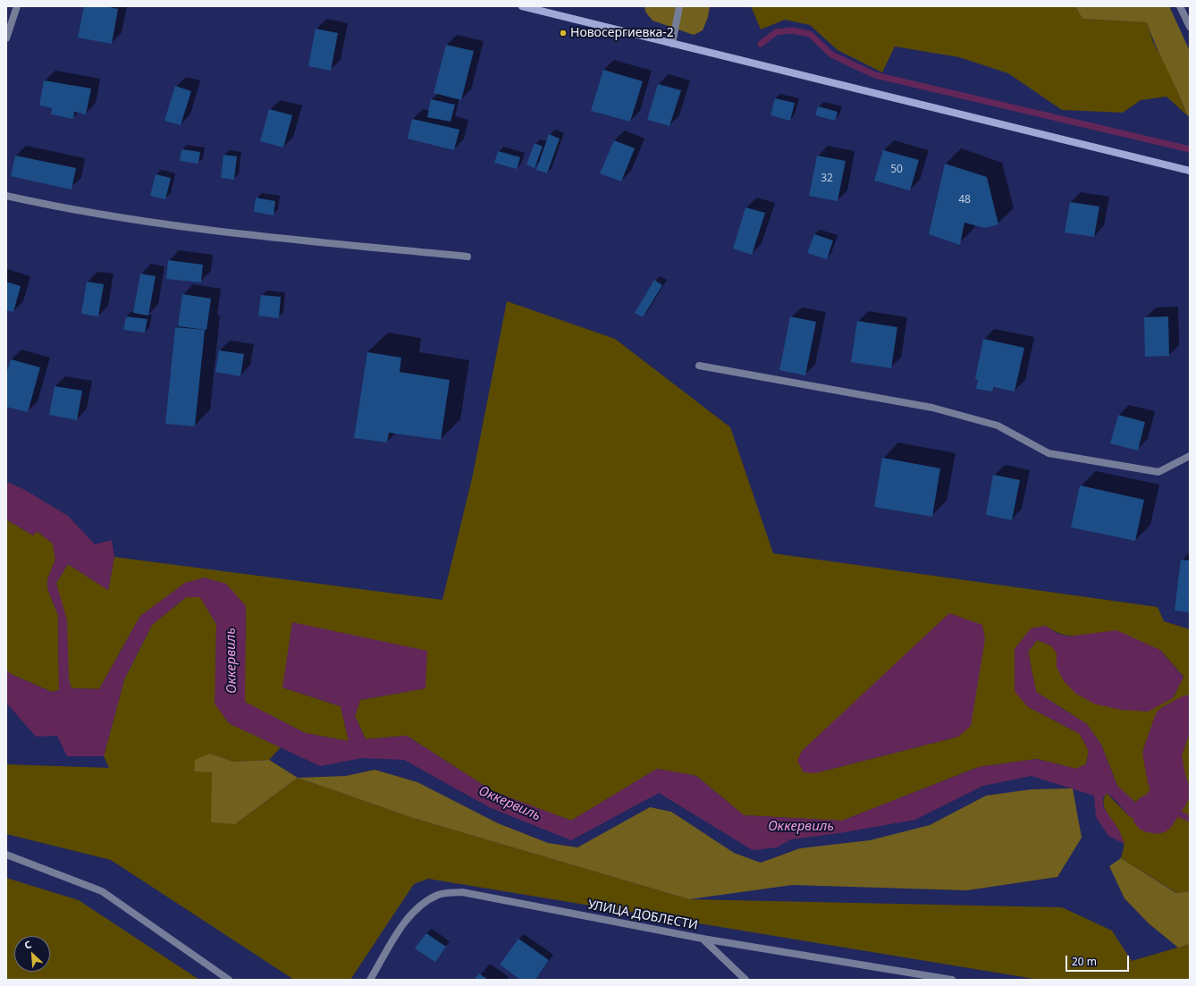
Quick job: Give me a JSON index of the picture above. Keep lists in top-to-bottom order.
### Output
{
  "streets": {
    "street": ["УЛИЦА ДОБЛЕСТИ"]
  },
  "water": ["Оккервиль"],
  "places": ["Новосергиевка-2"],
  "house_numbers": ["50", "32", "48"],
  "scale_bar": "20 m",
  "north": "top left"
}
